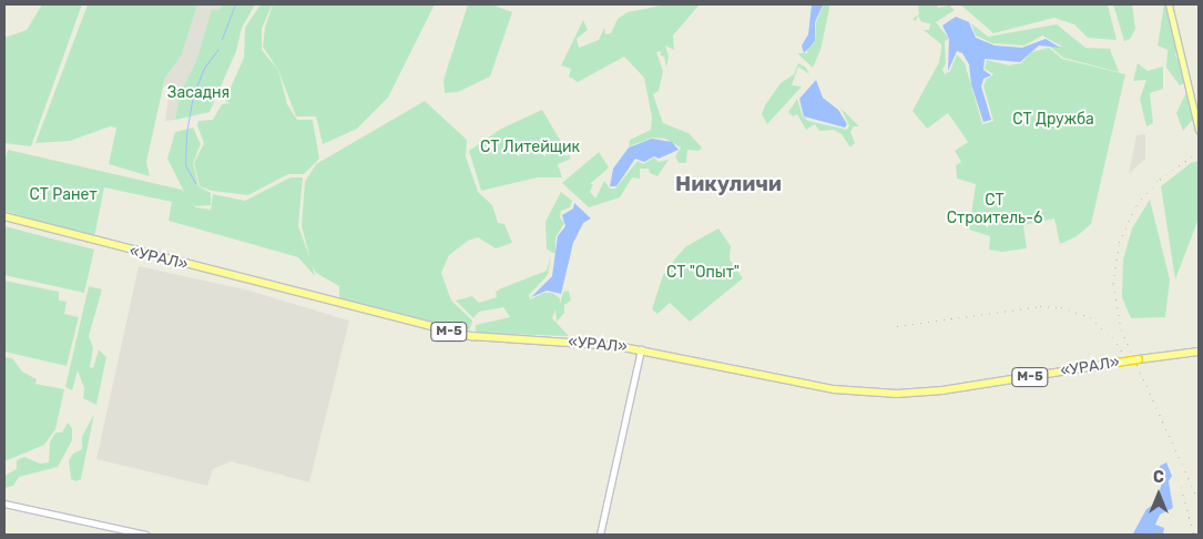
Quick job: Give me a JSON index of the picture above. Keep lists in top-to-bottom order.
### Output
{
  "streets": {
    "highway": ["«УРАЛ»", "М-5"]
  },
  "districts": ["Никуличи"],
  "parks": [
    "Засадня",
    "СТ Дружба",
    "СТ Литейщик",
    "СТ Ранет",
    "СТ Строитель-6",
    "СТ \"Опыт\""
  ],
  "north": "top"
}
